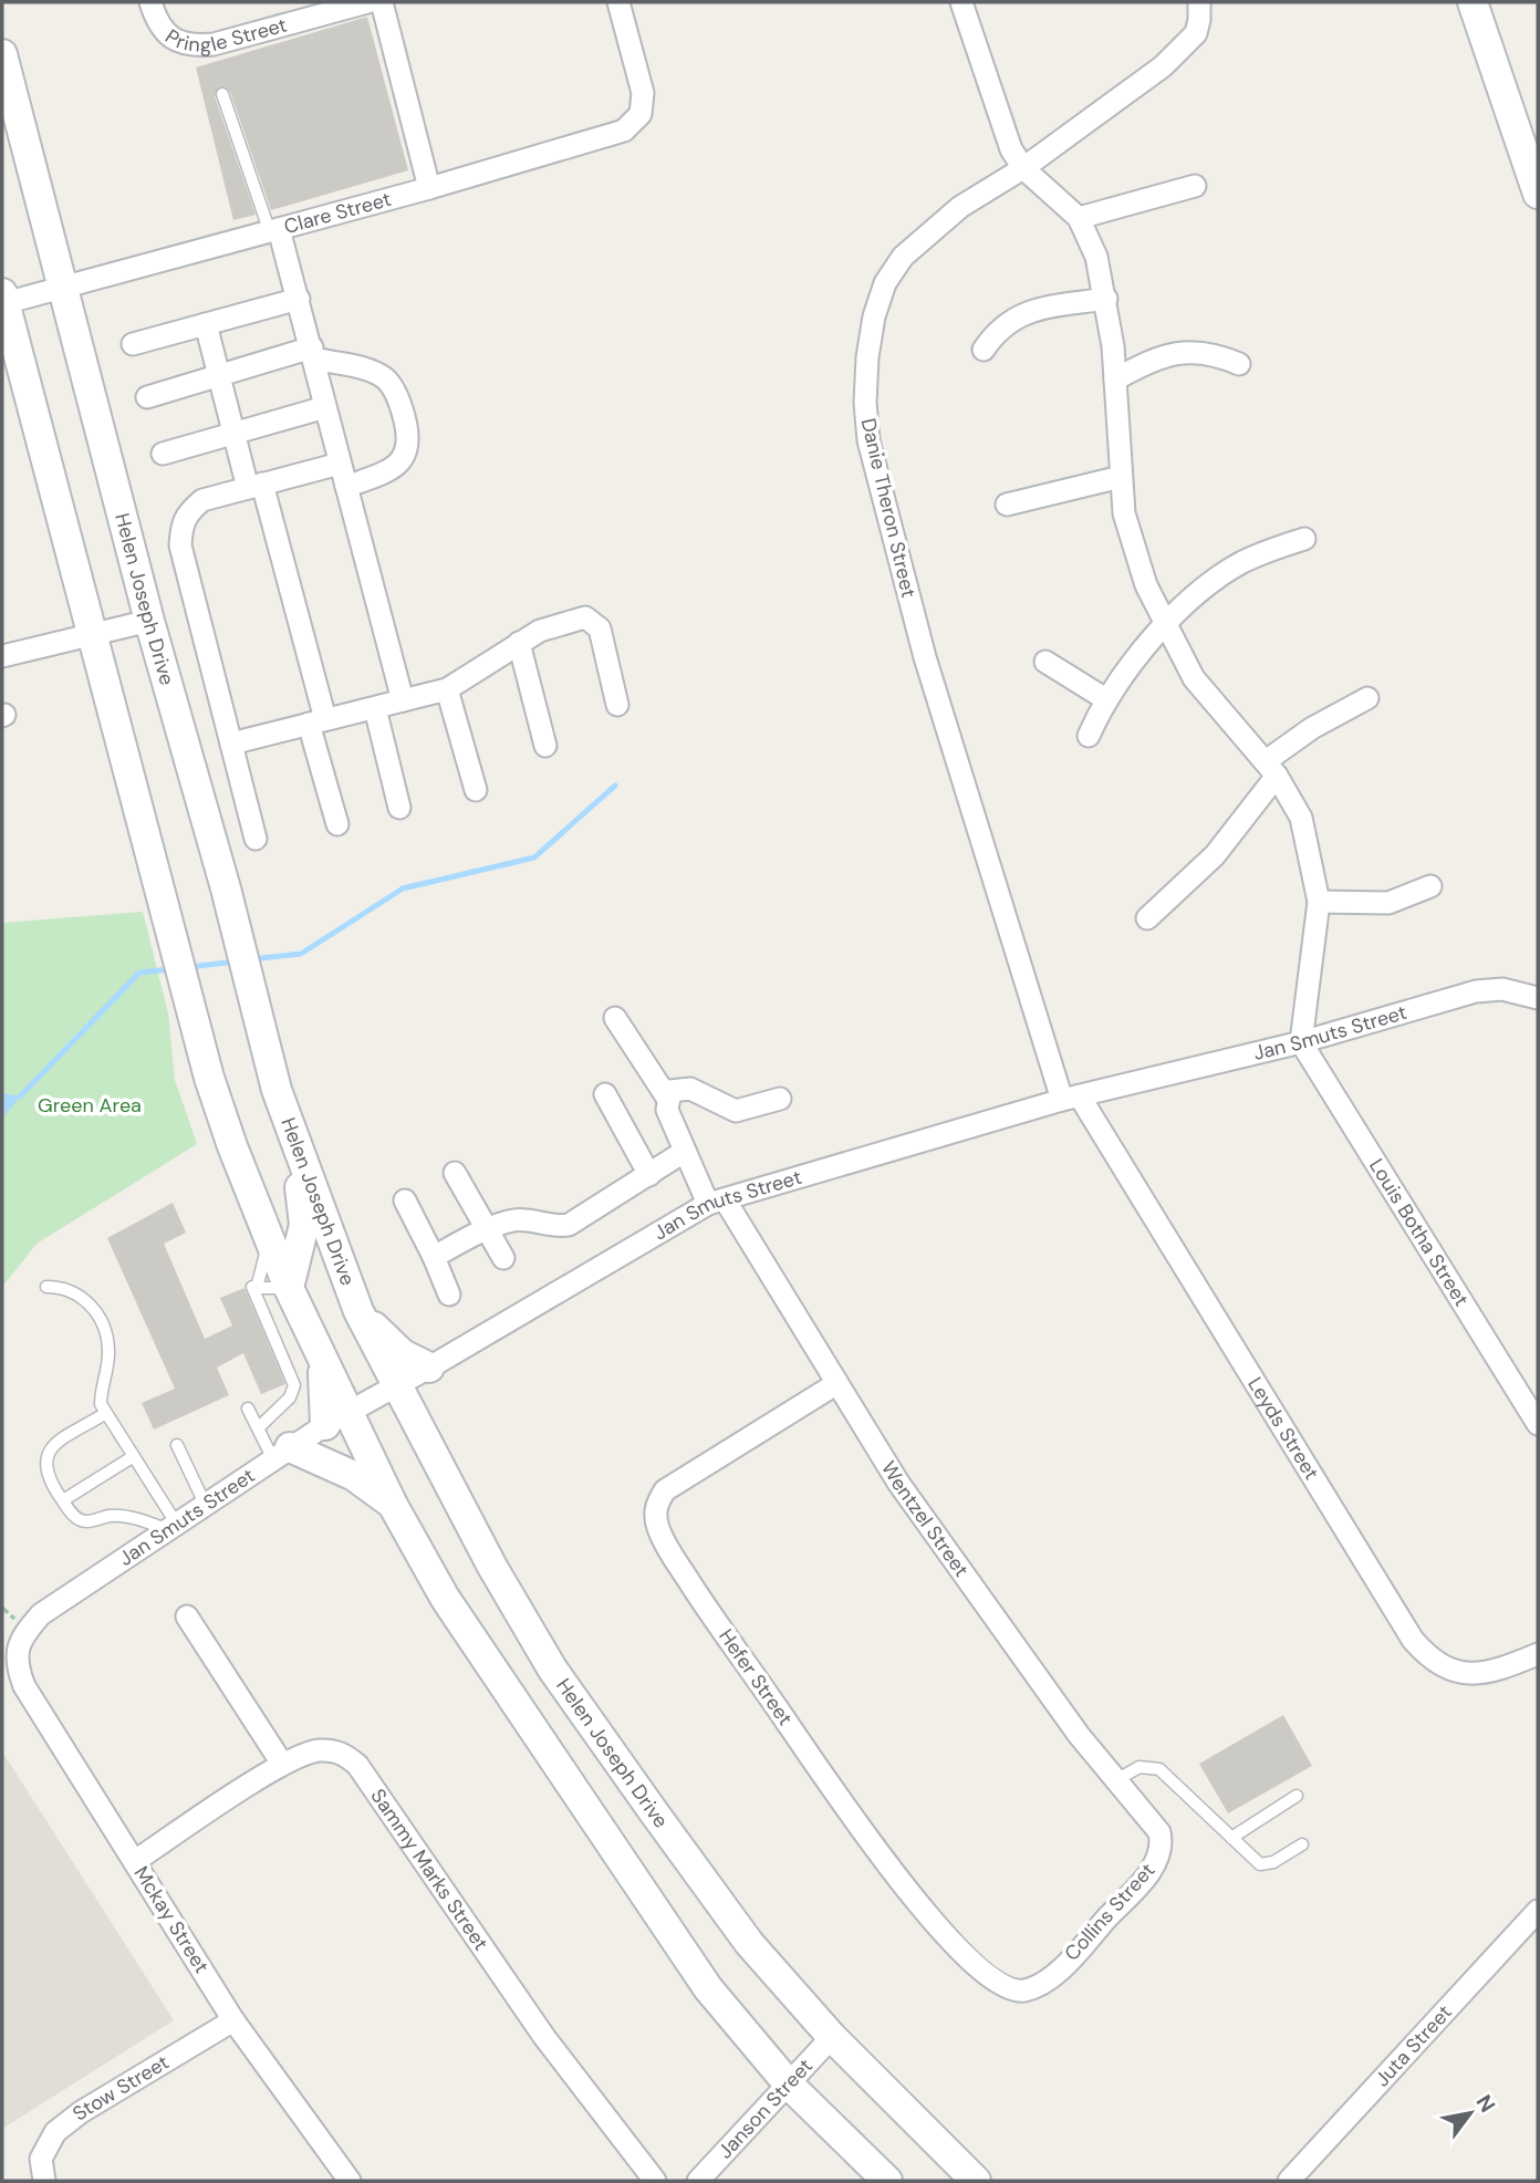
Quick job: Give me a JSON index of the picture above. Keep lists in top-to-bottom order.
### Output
{
  "streets": {
    "street": [
      "Pringle Street",
      "Clare Street",
      "Danie Theron Street",
      "Helen Joseph Drive",
      "Jan Smuts Street",
      "Louis Botha Street",
      "Leyds Street",
      "Wentzel Street",
      "Hefer Street",
      "Sammy Marks Street",
      "Collins Street",
      "Mckay Street",
      "Juta Street",
      "Stow Street",
      "Janson Street"
    ]
  },
  "crossings": [
    ["Clare Street", "Helen Joseph Drive"],
    ["Danie Theron Street", "Jan Smuts Street"],
    ["Danie Theron Street", "Leyds Street"],
    ["Helen Joseph Drive", "Jan Smuts Street"],
    ["Helen Joseph Drive", "Janson Street"],
    ["Jan Smuts Street", "Louis Botha Street"],
    ["Jan Smuts Street", "Leyds Street"],
    ["Jan Smuts Street", "Wentzel Street"],
    ["Jan Smuts Street", "Mckay Street"],
    ["Wentzel Street", "Hefer Street"],
    ["Wentzel Street", "Collins Street"],
    ["Hefer Street", "Collins Street"],
    ["Sammy Marks Street", "Mckay Street"],
    ["Mckay Street", "Stow Street"]
  ],
  "parks": ["Green Area"],
  "north": "top right"
}
